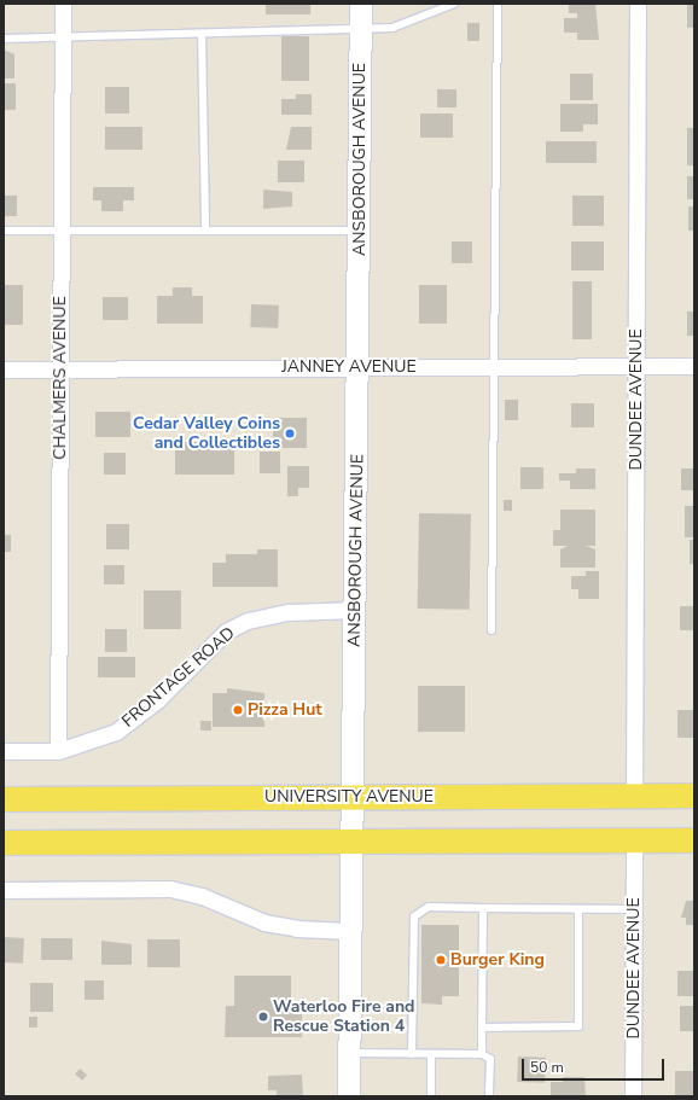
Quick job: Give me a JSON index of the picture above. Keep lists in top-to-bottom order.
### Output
{
  "streets": {
    "main road": ["ANSBOROUGH AVENUE", "UNIVERSITY AVENUE"],
    "street": [
      "JANNEY AVENUE",
      "CHALMERS AVENUE",
      "DUNDEE AVENUE",
      "FRONTAGE ROAD"
    ]
  },
  "crossings": [
    ["ANSBOROUGH AVENUE", "JANNEY AVENUE"],
    ["ANSBOROUGH AVENUE", "FRONTAGE ROAD"],
    ["ANSBOROUGH AVENUE", "UNIVERSITY AVENUE"],
    ["JANNEY AVENUE", "CHALMERS AVENUE"],
    ["JANNEY AVENUE", "DUNDEE AVENUE"],
    ["CHALMERS AVENUE", "FRONTAGE ROAD"],
    ["DUNDEE AVENUE", "UNIVERSITY AVENUE"]
  ],
  "places": [
    "Cedar Valley Coins and Collectibles",
    "Pizza Hut",
    "Burger King",
    "Waterloo Fire and Rescue Station 4"
  ],
  "scale_bar": "50 m"
}
